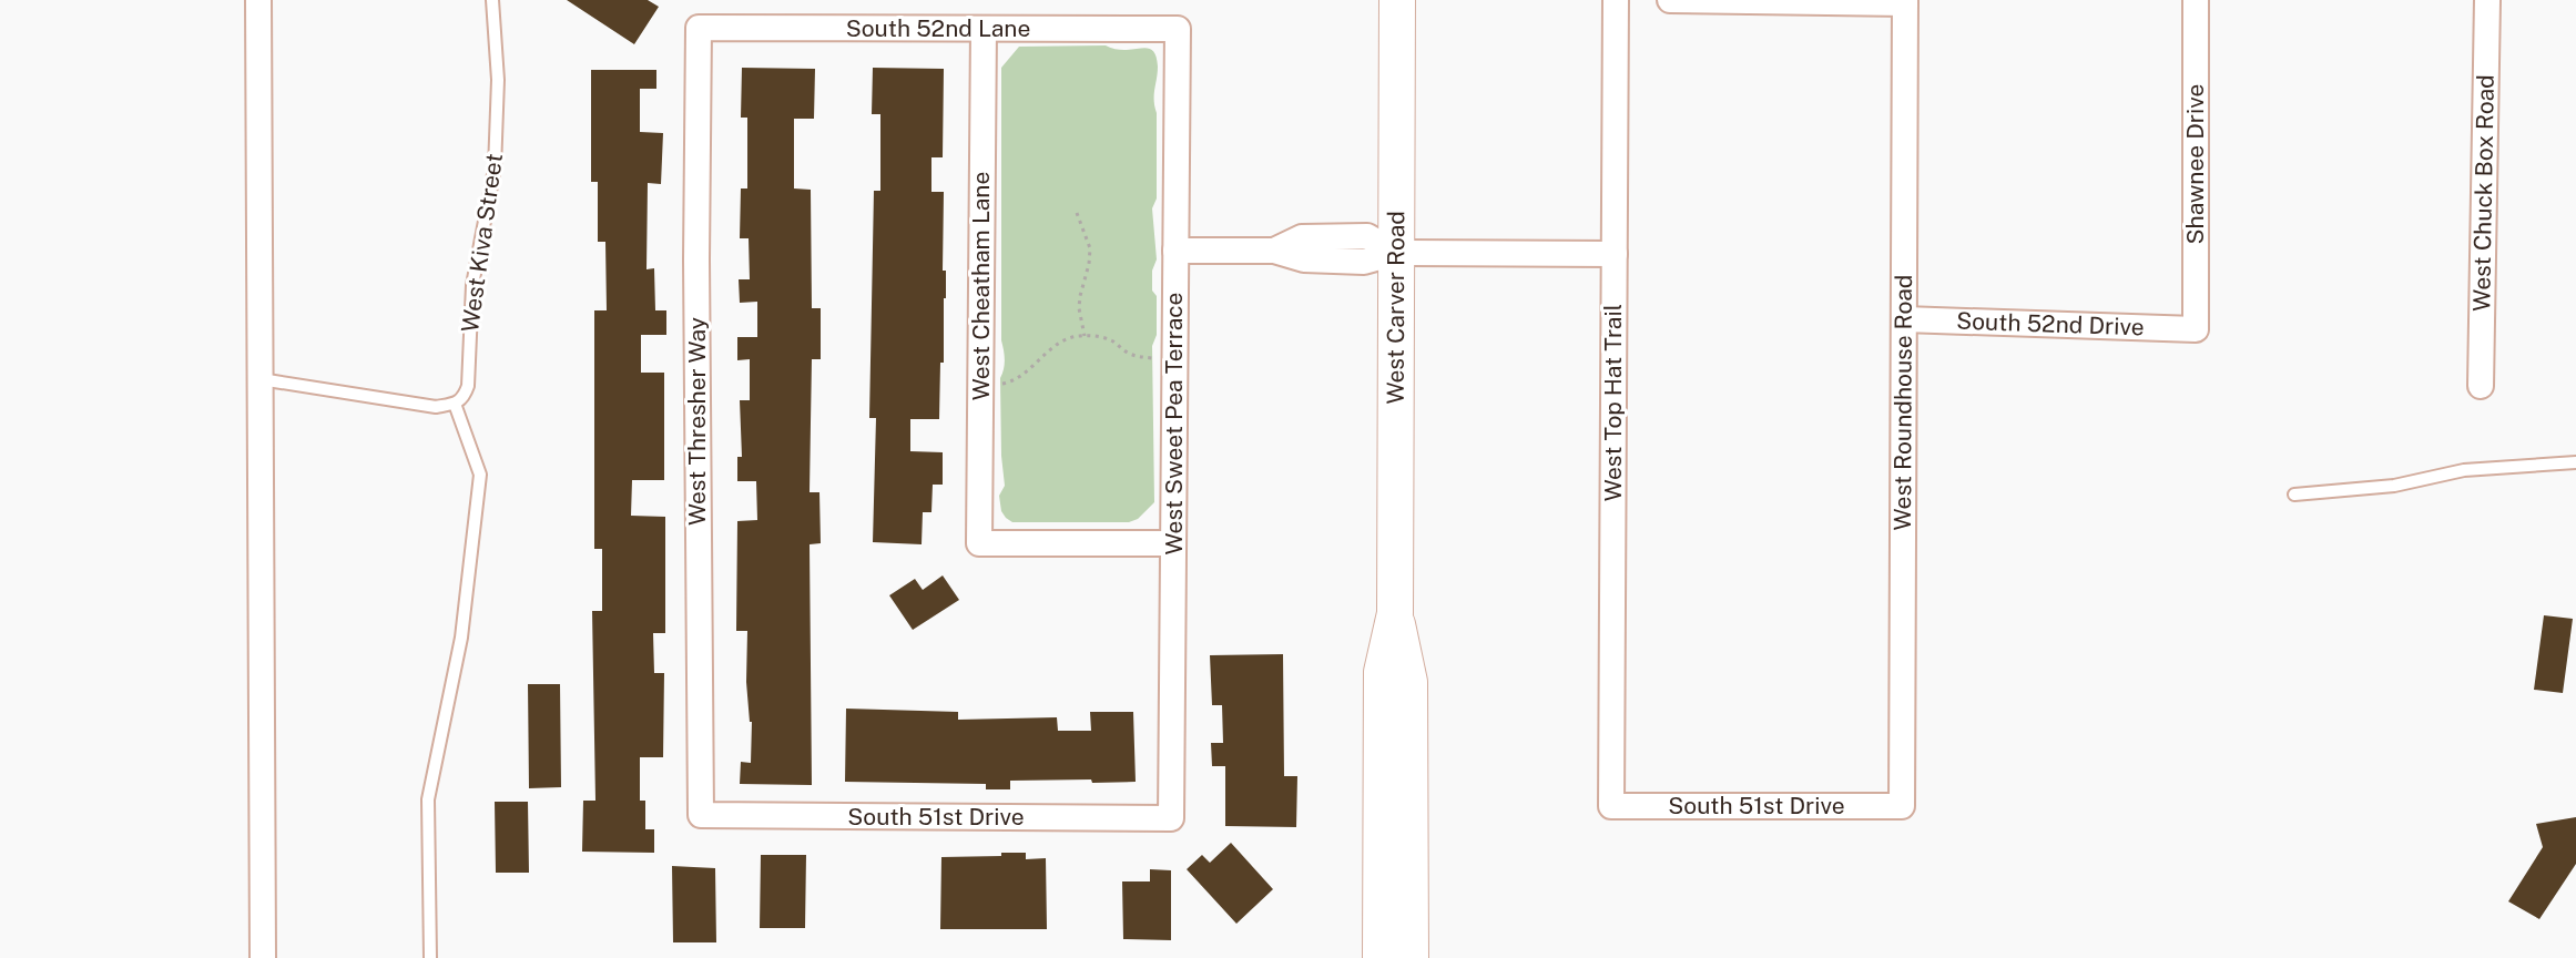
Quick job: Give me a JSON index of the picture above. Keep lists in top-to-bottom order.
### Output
{
  "streets": {
    "street": [
      "South 52nd Lane",
      "Shawnee Drive",
      "West Chuck Box Road",
      "West Cheatham Lane",
      "West Carver Road",
      "South 52nd Drive",
      "West Top Hat Trail",
      "West Roundhouse Road",
      "West Thresher Way",
      "West Sweet Pea Terrace",
      "South 51st Drive"
    ],
    "lane": ["West Kiva Street"]
  },
  "crossings": [
    ["South 52nd Lane", "West Cheatham Lane"],
    ["South 52nd Lane", "West Thresher Way"],
    ["South 52nd Lane", "West Sweet Pea Terrace"],
    ["Shawnee Drive", "South 52nd Drive"],
    ["West Cheatham Lane", "West Sweet Pea Terrace"],
    ["South 52nd Drive", "West Roundhouse Road"],
    ["West Top Hat Trail", "South 51st Drive"],
    ["West Roundhouse Road", "South 51st Drive"],
    ["West Thresher Way", "South 51st Drive"],
    ["West Sweet Pea Terrace", "South 51st Drive"]
  ]
}
